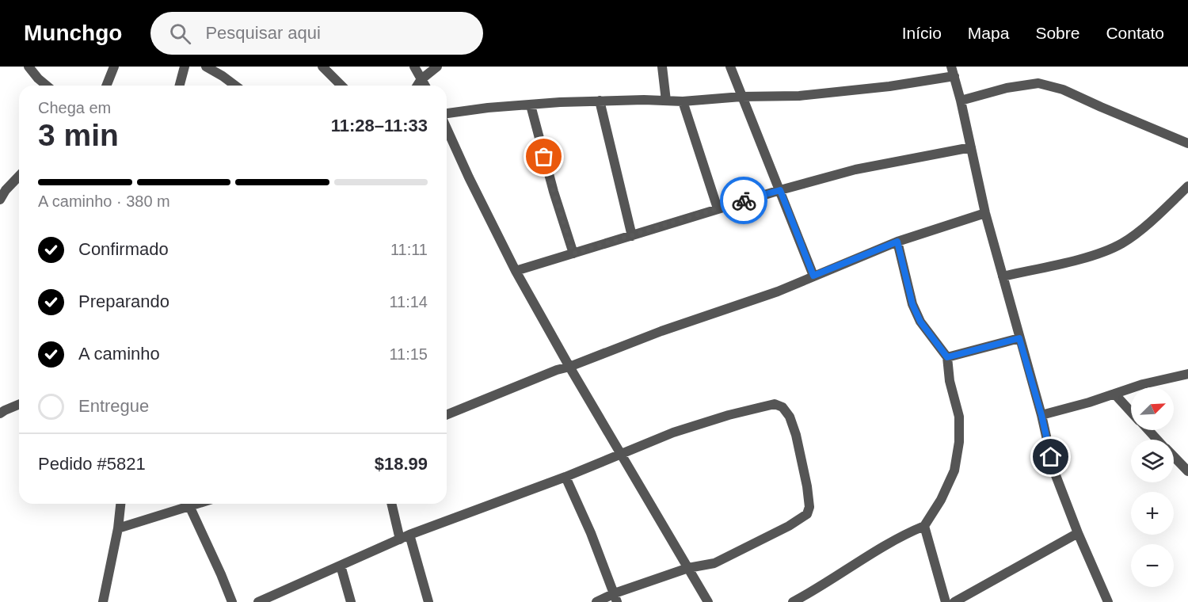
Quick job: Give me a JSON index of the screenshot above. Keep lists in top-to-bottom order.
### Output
{
  "north": "top right",
  "page": {
    "header": "Munchgo",
    "search": "Pesquisar aqui",
    "nav": [
      "Início",
      "Mapa",
      "Sobre",
      "Contato"
    ],
    "heading": ["3 min", "Chega em", "11:28–11:33"],
    "panel": ["Pedido #5821", "$18.99"],
    "bar": "A caminho · 380 m",
    "list": [
      ["Confirmado", "11:11"],
      ["Preparando", "11:14"],
      ["A caminho", "11:15"],
      "Entregue"
    ],
    "map_buttons": ["+", "−"]
  }
}
